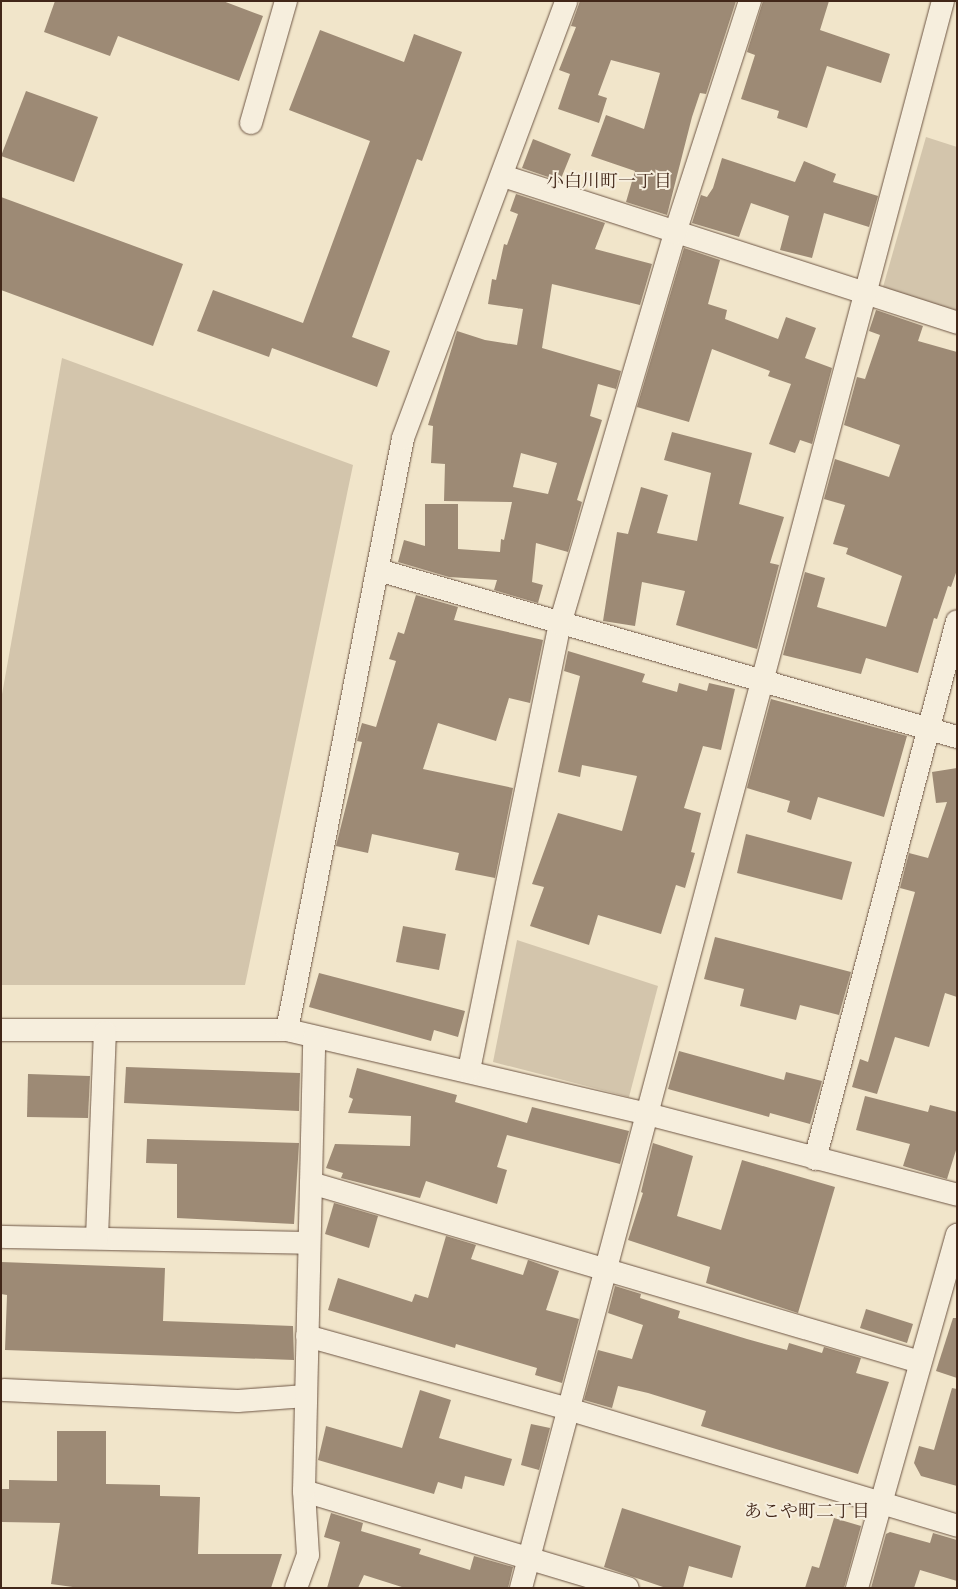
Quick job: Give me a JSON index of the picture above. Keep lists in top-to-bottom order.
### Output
{
  "districts": ["小白川町一丁目", "あこや町二丁目"]
}
